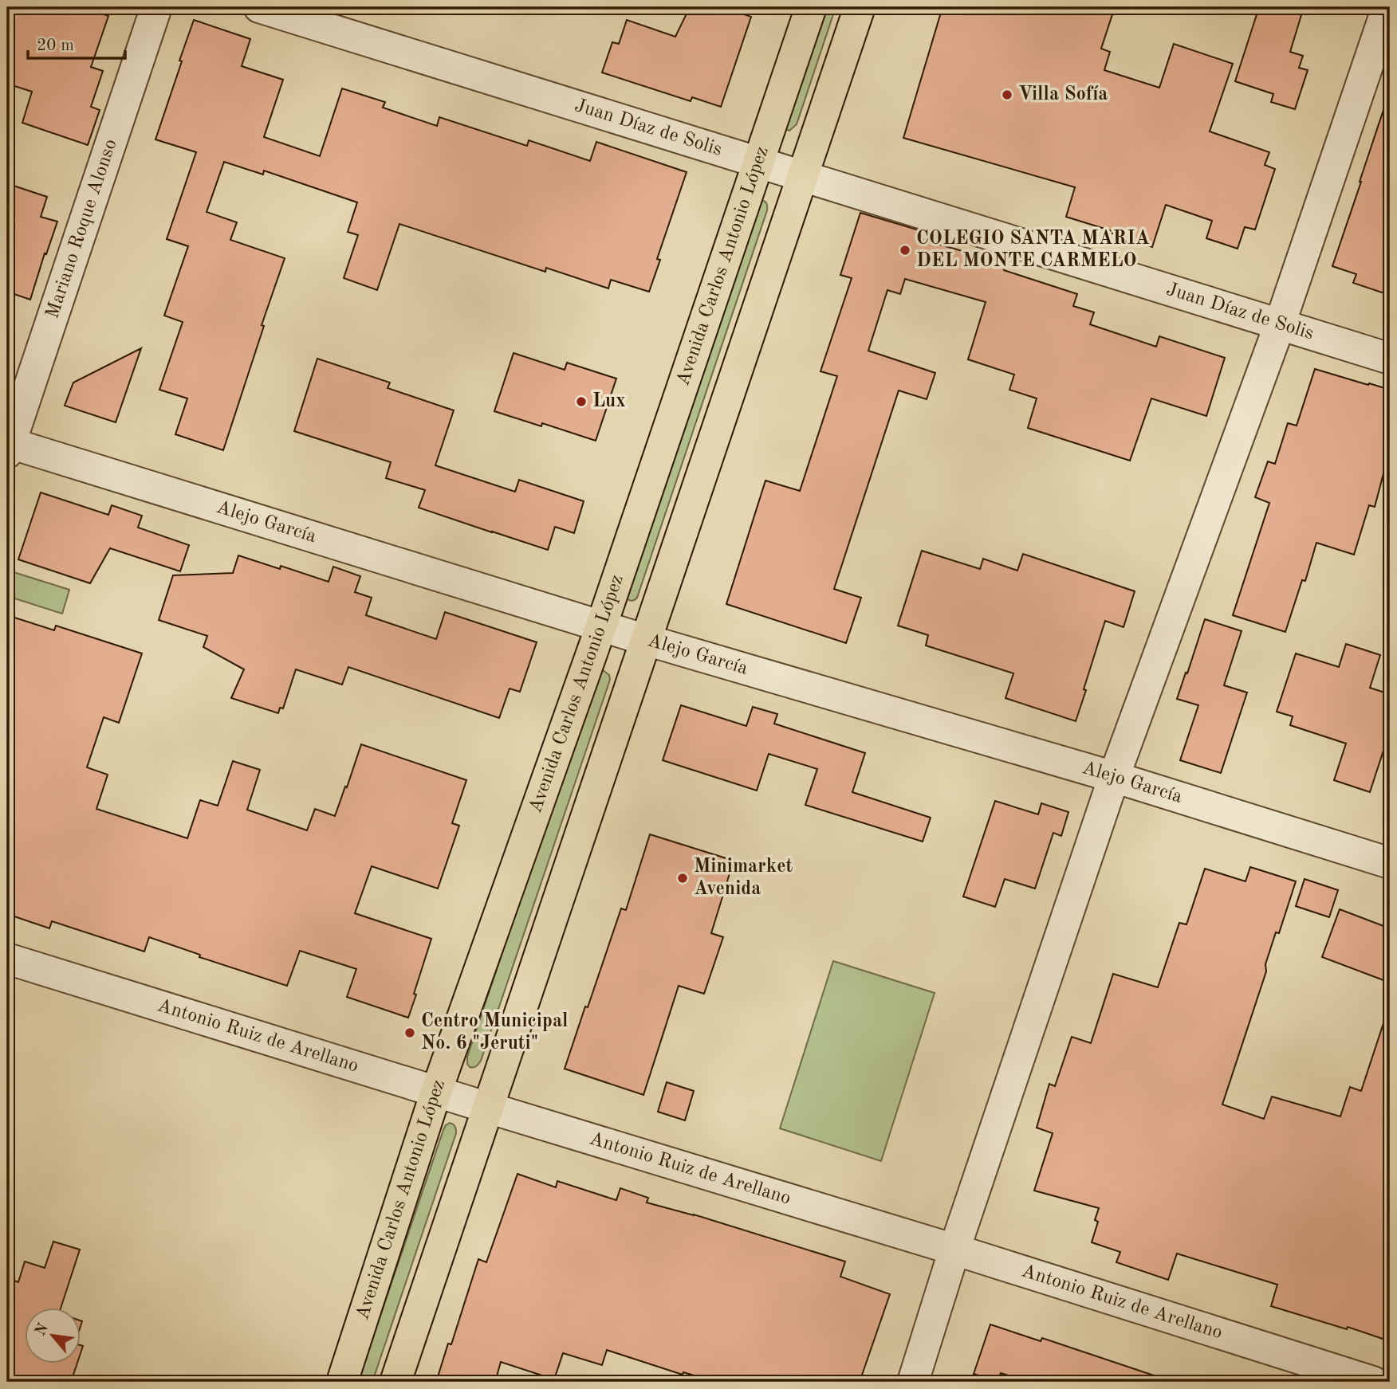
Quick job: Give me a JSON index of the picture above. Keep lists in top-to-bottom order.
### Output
{
  "streets": {
    "main road": ["Avenida Carlos Antonio López"],
    "street": [
      "Juan Díaz de Solis",
      "Mariano Roque Alonso",
      "Alejo García",
      "Antonio Ruiz de Arellano"
    ]
  },
  "crossings": [
    ["Juan Díaz de Solis", "Avenida Carlos Antonio López"],
    ["Mariano Roque Alonso", "Alejo García"],
    ["Avenida Carlos Antonio López", "Alejo García"],
    ["Avenida Carlos Antonio López", "Antonio Ruiz de Arellano"]
  ],
  "places": [
    "Villa Sofía",
    "COLEGIO SANTA MARIA DEL MONTE CARMELO",
    "Lux",
    "Minimarket Avenida",
    "Centro Municipal No. 6 \"Jeruti\""
  ],
  "scale_bar": "20 m",
  "north": "top left"
}
